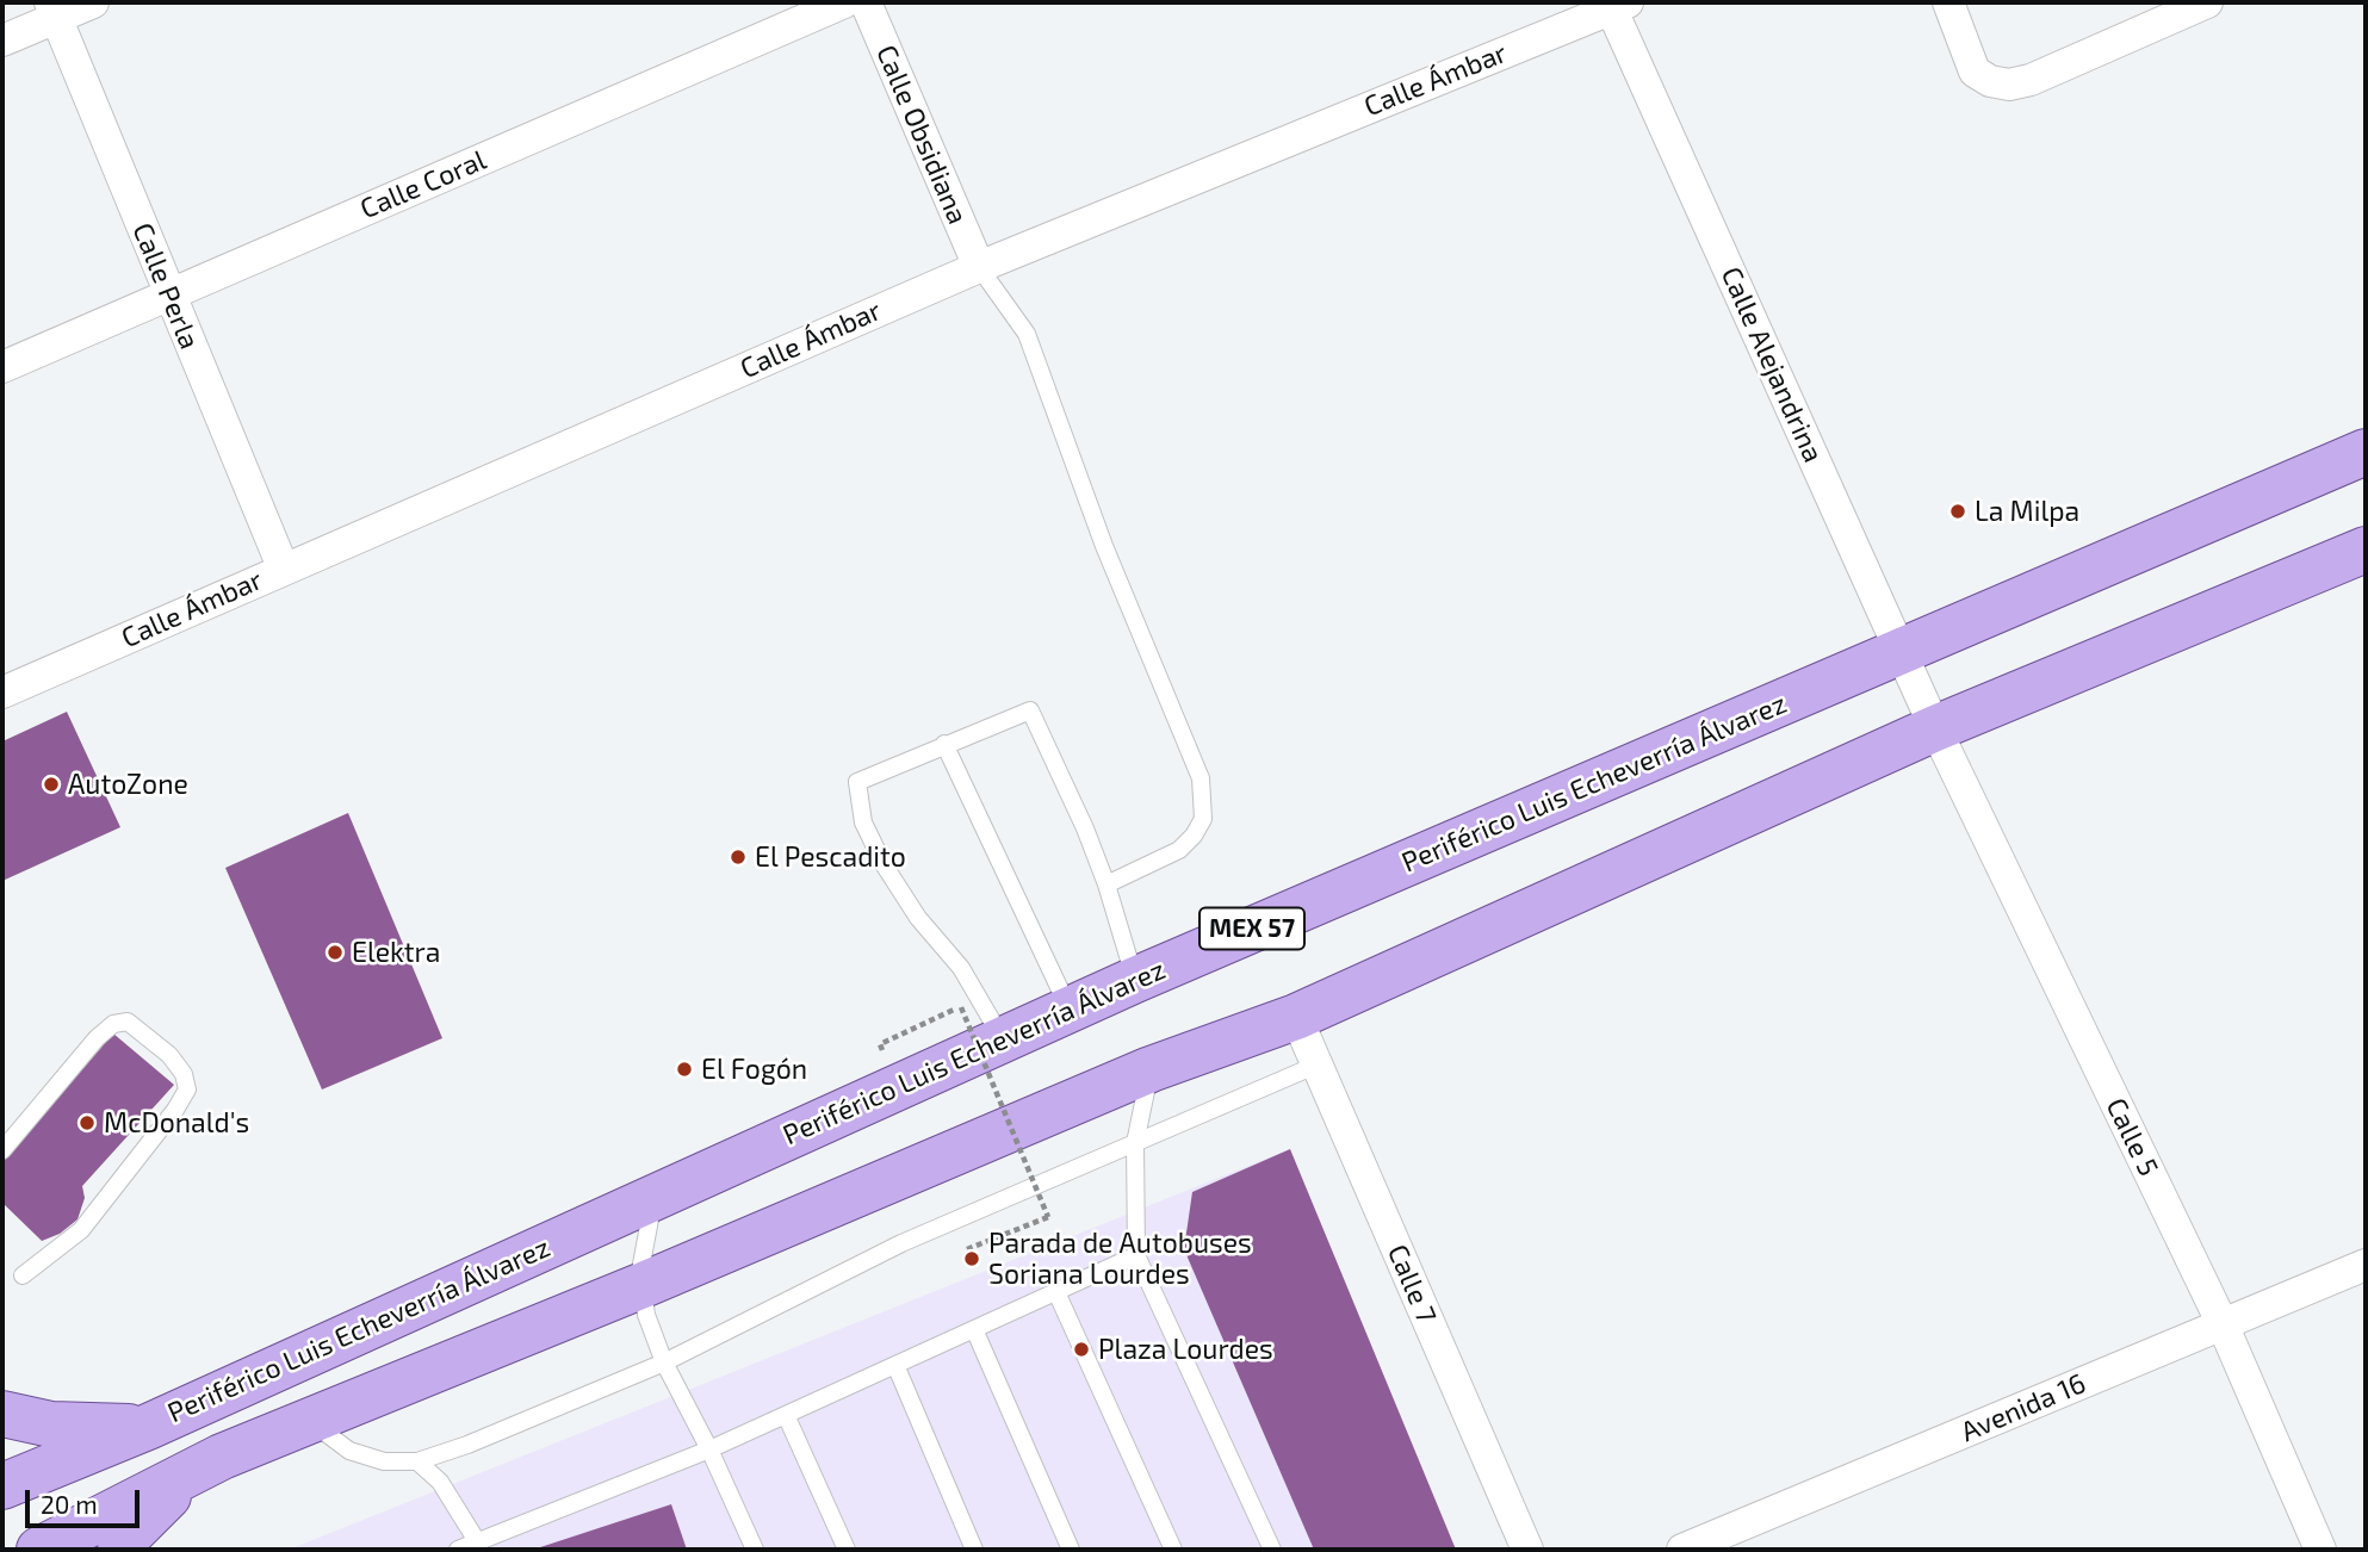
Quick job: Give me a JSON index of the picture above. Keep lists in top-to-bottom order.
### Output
{
  "streets": {
    "main road": ["Periférico Luis Echeverría Álvarez", "MEX 57"],
    "street": [
      "Calle Ámbar",
      "Calle Obsidiana",
      "Calle Coral",
      "Calle Perla",
      "Calle Alejandrina",
      "Calle 5",
      "Calle 7",
      "Avenida 16"
    ]
  },
  "crossings": [
    ["Calle Ámbar", "Calle Obsidiana"],
    ["Calle Ámbar", "Calle Perla"],
    ["Calle Ámbar", "Calle Alejandrina"],
    ["Calle Coral", "Calle Perla"],
    ["Calle Alejandrina", "Periférico Luis Echeverría Álvarez"],
    ["Calle Alejandrina", "Calle 5"],
    ["Calle 5", "Avenida 16"]
  ],
  "places": [
    "La Milpa",
    "AutoZone",
    "El Pescadito",
    "Elektra",
    "El Fogón",
    "McDonald's",
    "Parada de Autobuses Soriana Lourdes",
    "Plaza Lourdes"
  ],
  "scale_bar": "20 m"
}
